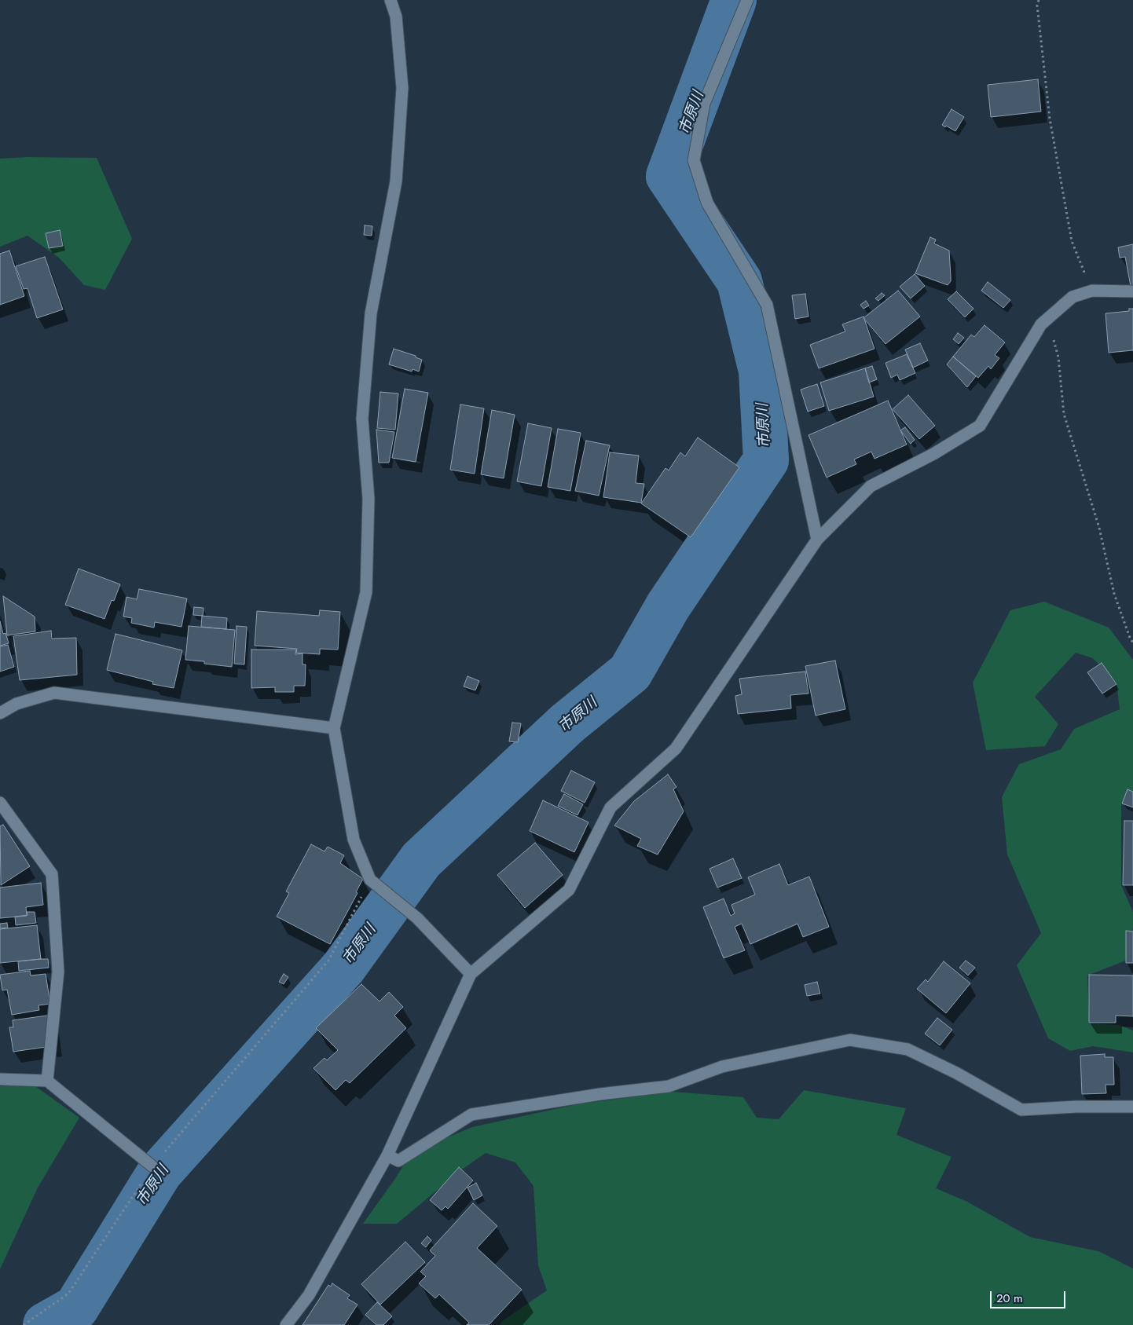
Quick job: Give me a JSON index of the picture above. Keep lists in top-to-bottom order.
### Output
{
  "water": ["市原川"],
  "scale_bar": "20 m"
}
